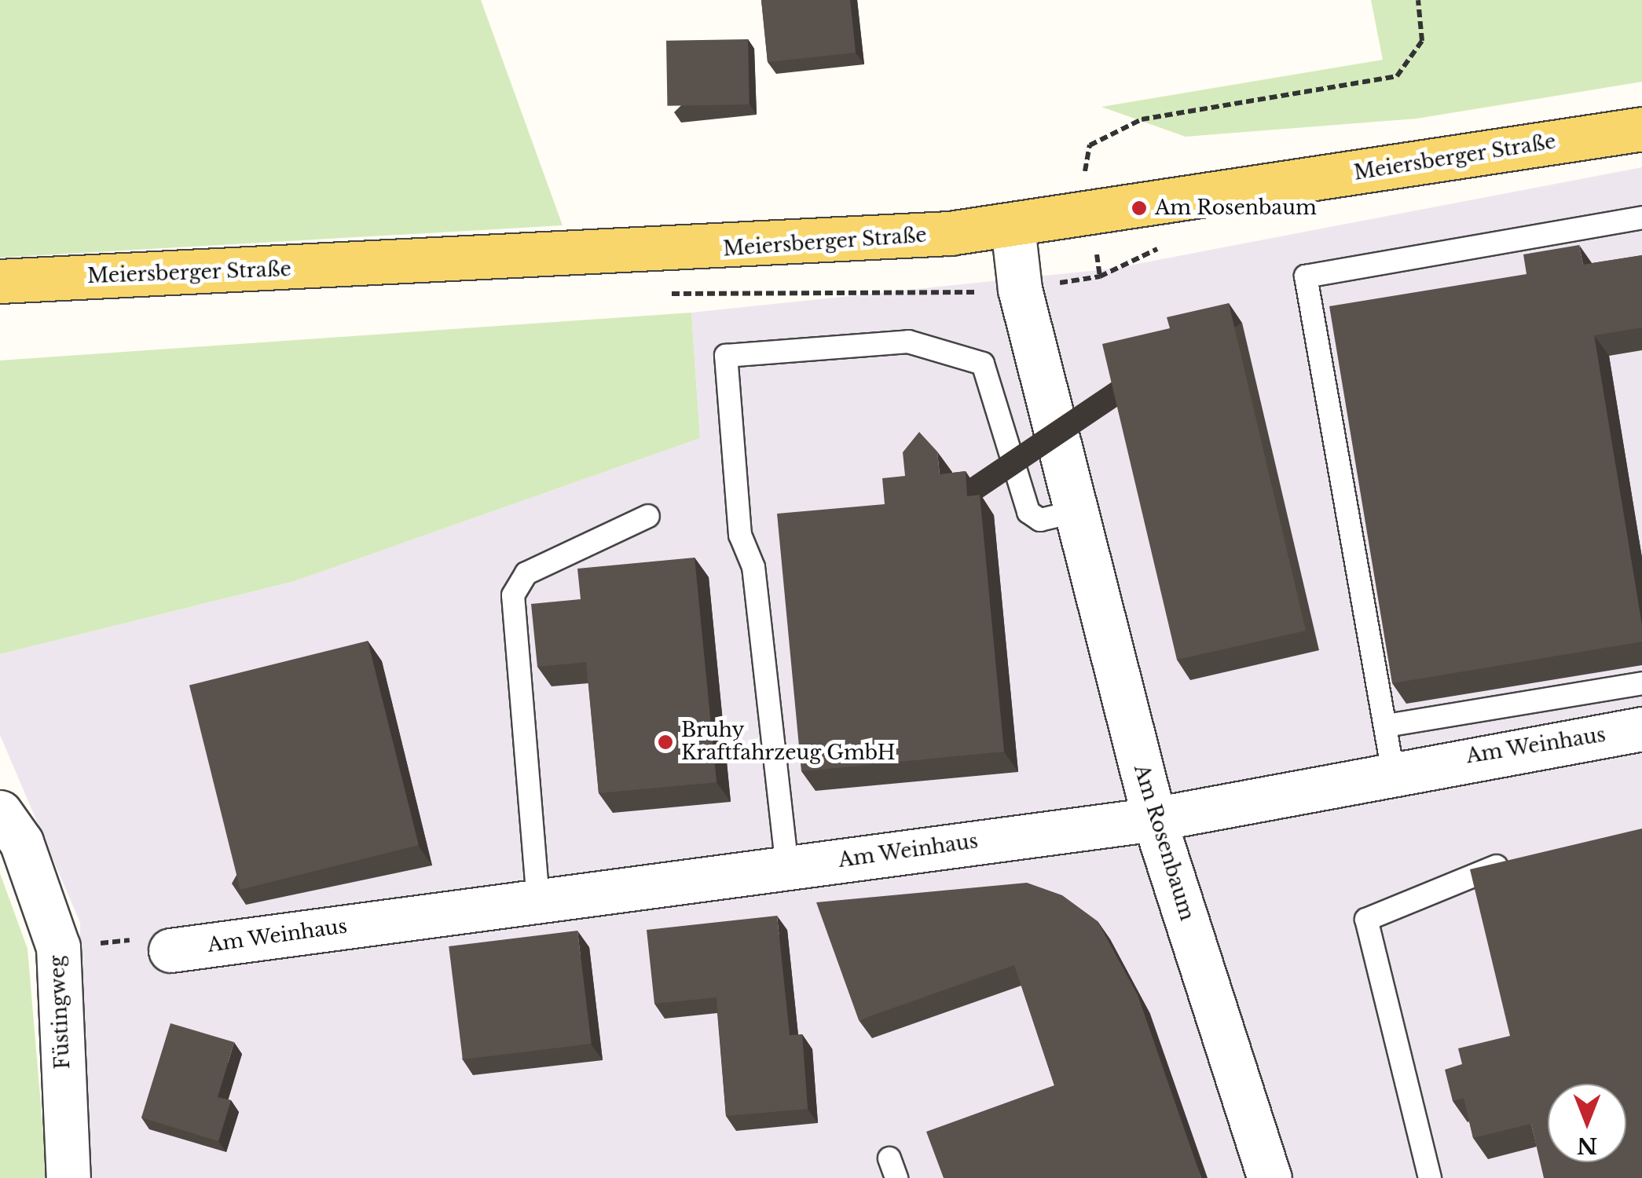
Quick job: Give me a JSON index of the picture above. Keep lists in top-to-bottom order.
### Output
{
  "streets": {
    "main road": ["Meiersberger Straße"],
    "street": ["Am Weinhaus", "Am Rosenbaum", "Füstingweg"]
  },
  "crossings": [
    ["Meiersberger Straße", "Am Rosenbaum"],
    ["Am Weinhaus", "Am Rosenbaum"]
  ],
  "places": ["Am Rosenbaum", "Bruhy Kraftfahrzeug GmbH"],
  "north": "bottom"
}
